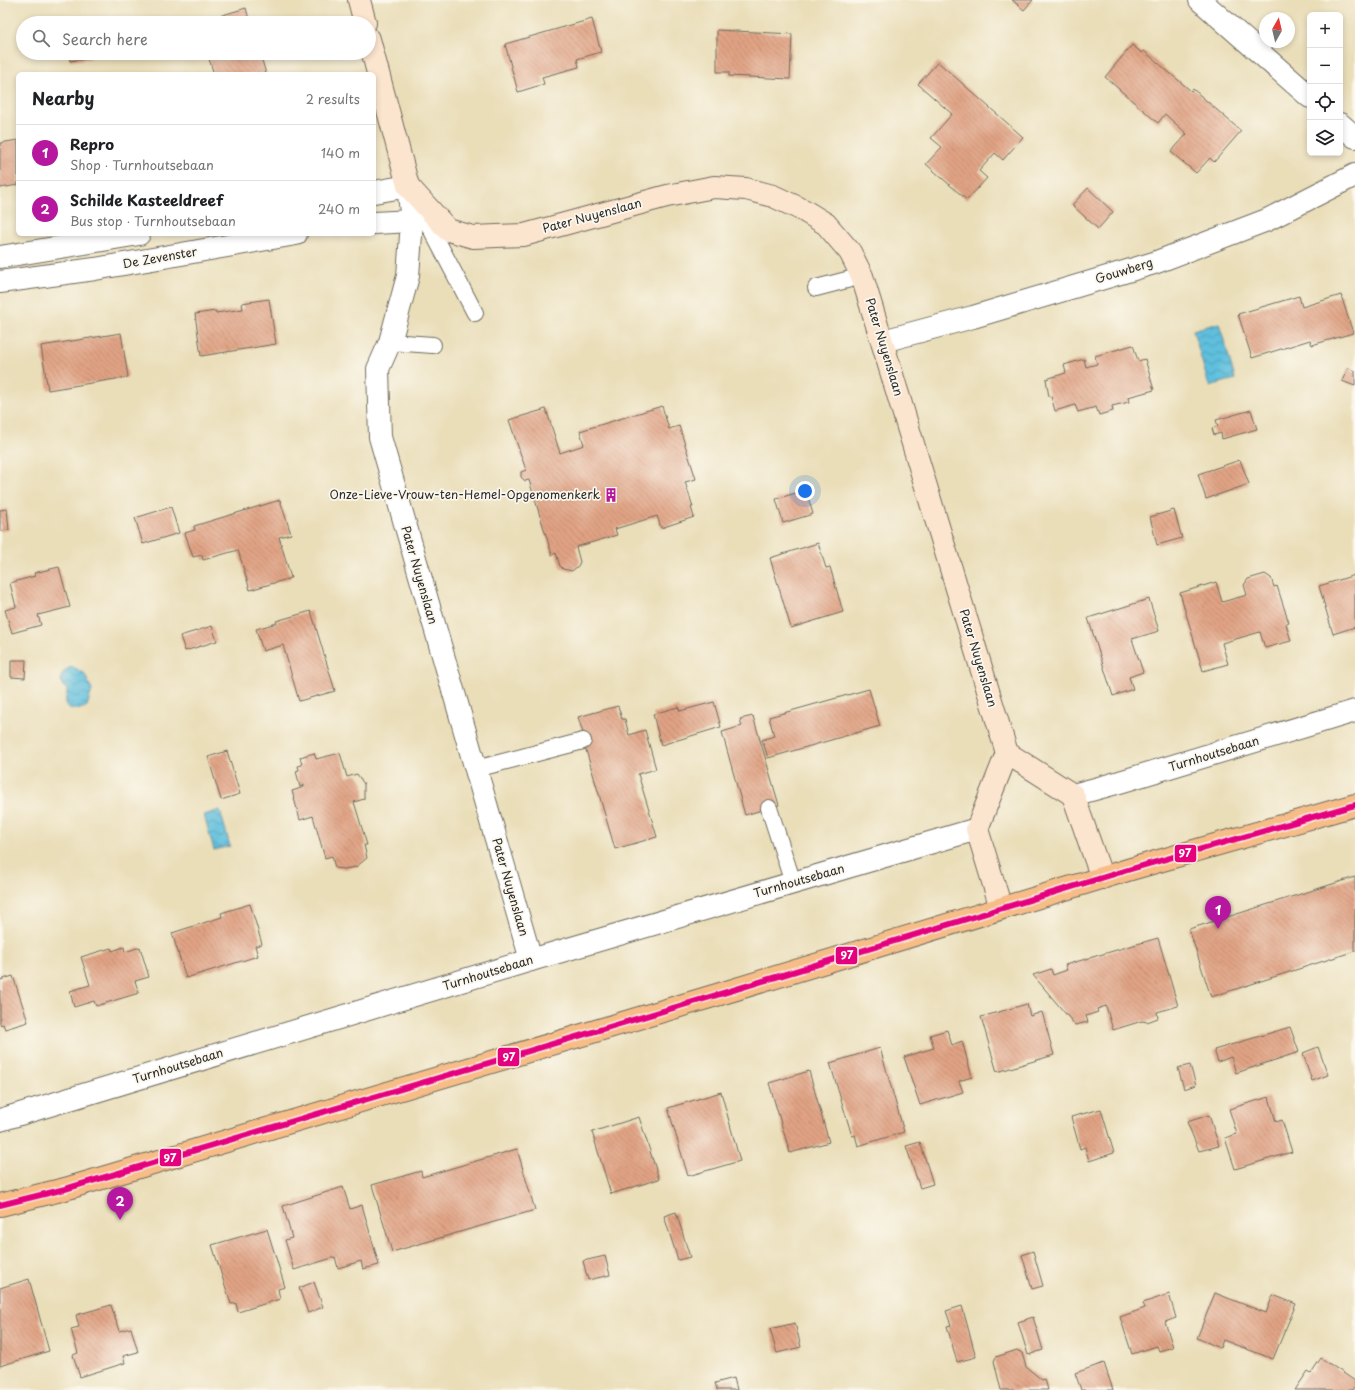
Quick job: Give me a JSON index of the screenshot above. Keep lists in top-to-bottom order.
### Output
{
  "streets": {
    "street": [
      "Pater Nuyenslaan",
      "De Zevenster",
      "Gouwberg",
      "Turnhoutsebaan"
    ]
  },
  "crossings": [
    ["Pater Nuyenslaan", "Gouwberg"],
    ["Pater Nuyenslaan", "Turnhoutsebaan"]
  ],
  "places": {
    "building": ["Onze-Lieve-Vrouw-ten-Hemel-Opgenomenkerk"]
  },
  "lines": ["transit line 97"],
  "north": "top",
  "page": {
    "map_buttons": ["+", "−"],
    "search": "Search here",
    "heading": ["Nearby", "2 results"],
    "list": [
      {
        "mark": "1",
        "name": "Repro",
        "note": "Shop · Turnhoutsebaan",
        "value": "140 m"
      },
      {
        "mark": "2",
        "name": "Schilde Kasteeldreef",
        "note": "Bus stop · Turnhoutsebaan",
        "value": "240 m"
      }
    ],
    "pins": ["1", "2"]
  }
}
